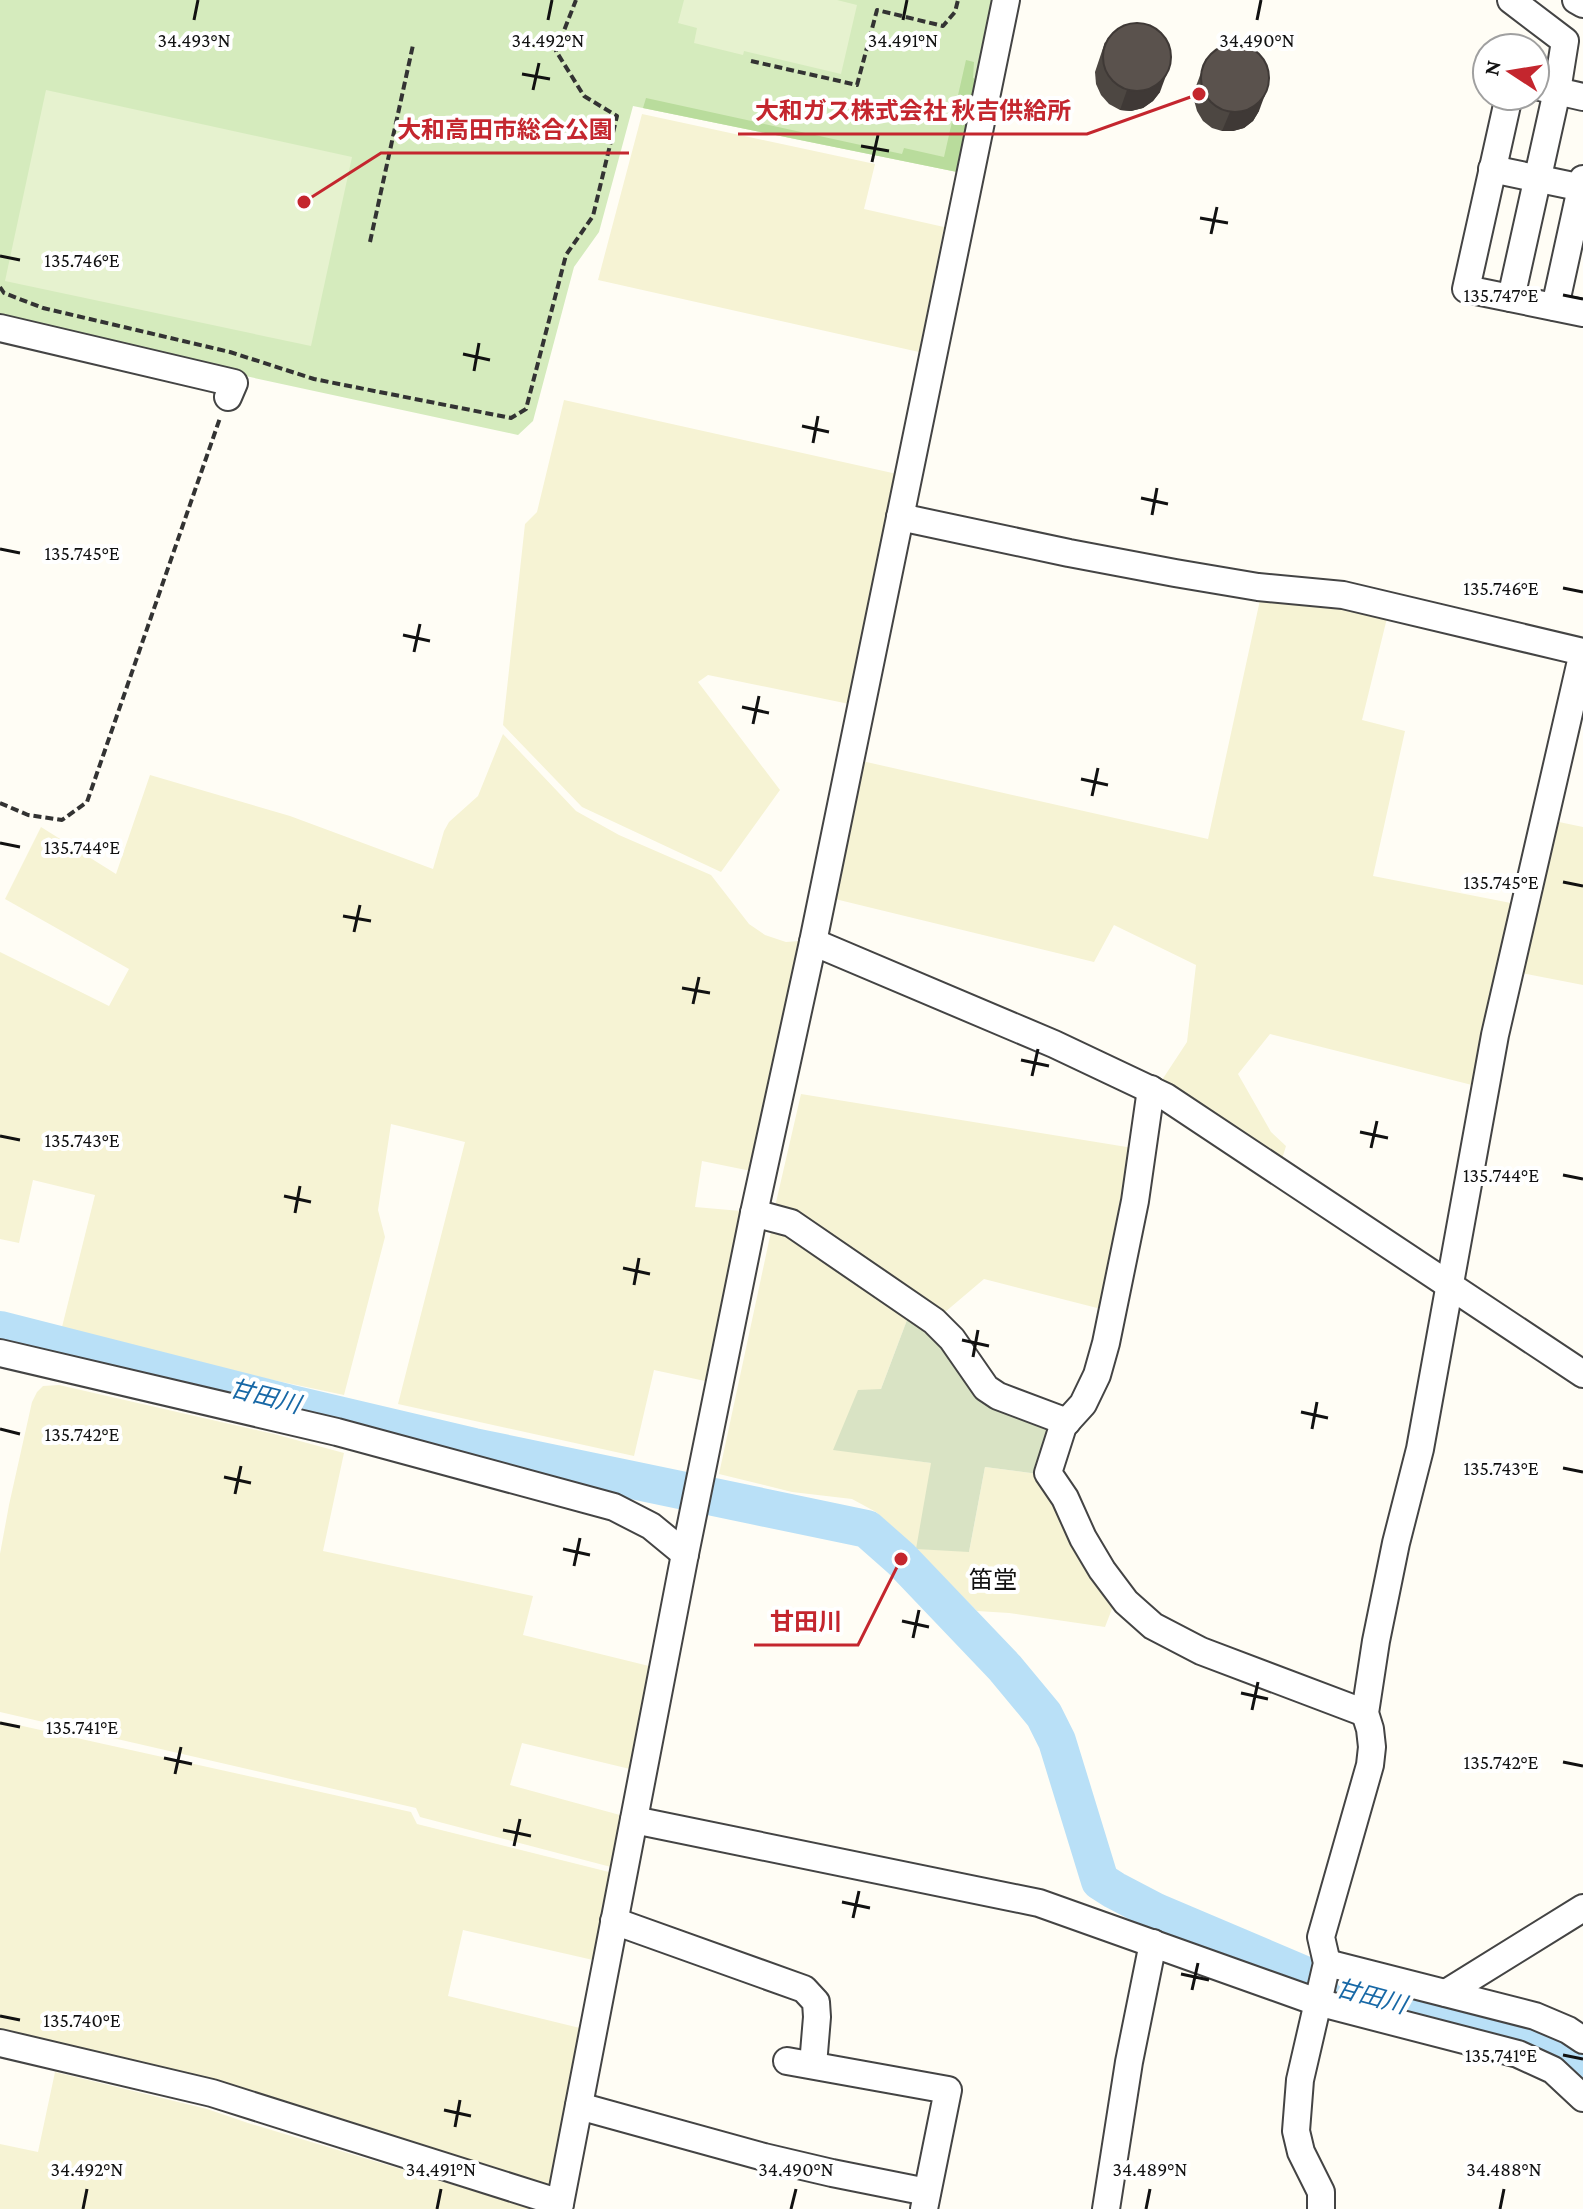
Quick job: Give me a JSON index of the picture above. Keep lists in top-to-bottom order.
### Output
{
  "districts": ["笛堂"],
  "water": ["甘田川"],
  "places": ["大和ガス株式会社 秋吉供給所", "大和高田市総合公園", "甘田川"],
  "north": "left",
  "coordinates": [
    "34.493°N",
    "34.492°N",
    "34.491°N",
    "34.490°N",
    "135.746°E",
    "135.747°E",
    "135.745°E",
    "135.744°E",
    "135.743°E",
    "135.742°E",
    "135.741°E",
    "135.740°E",
    "34.489°N",
    "34.488°N"
  ]
}
